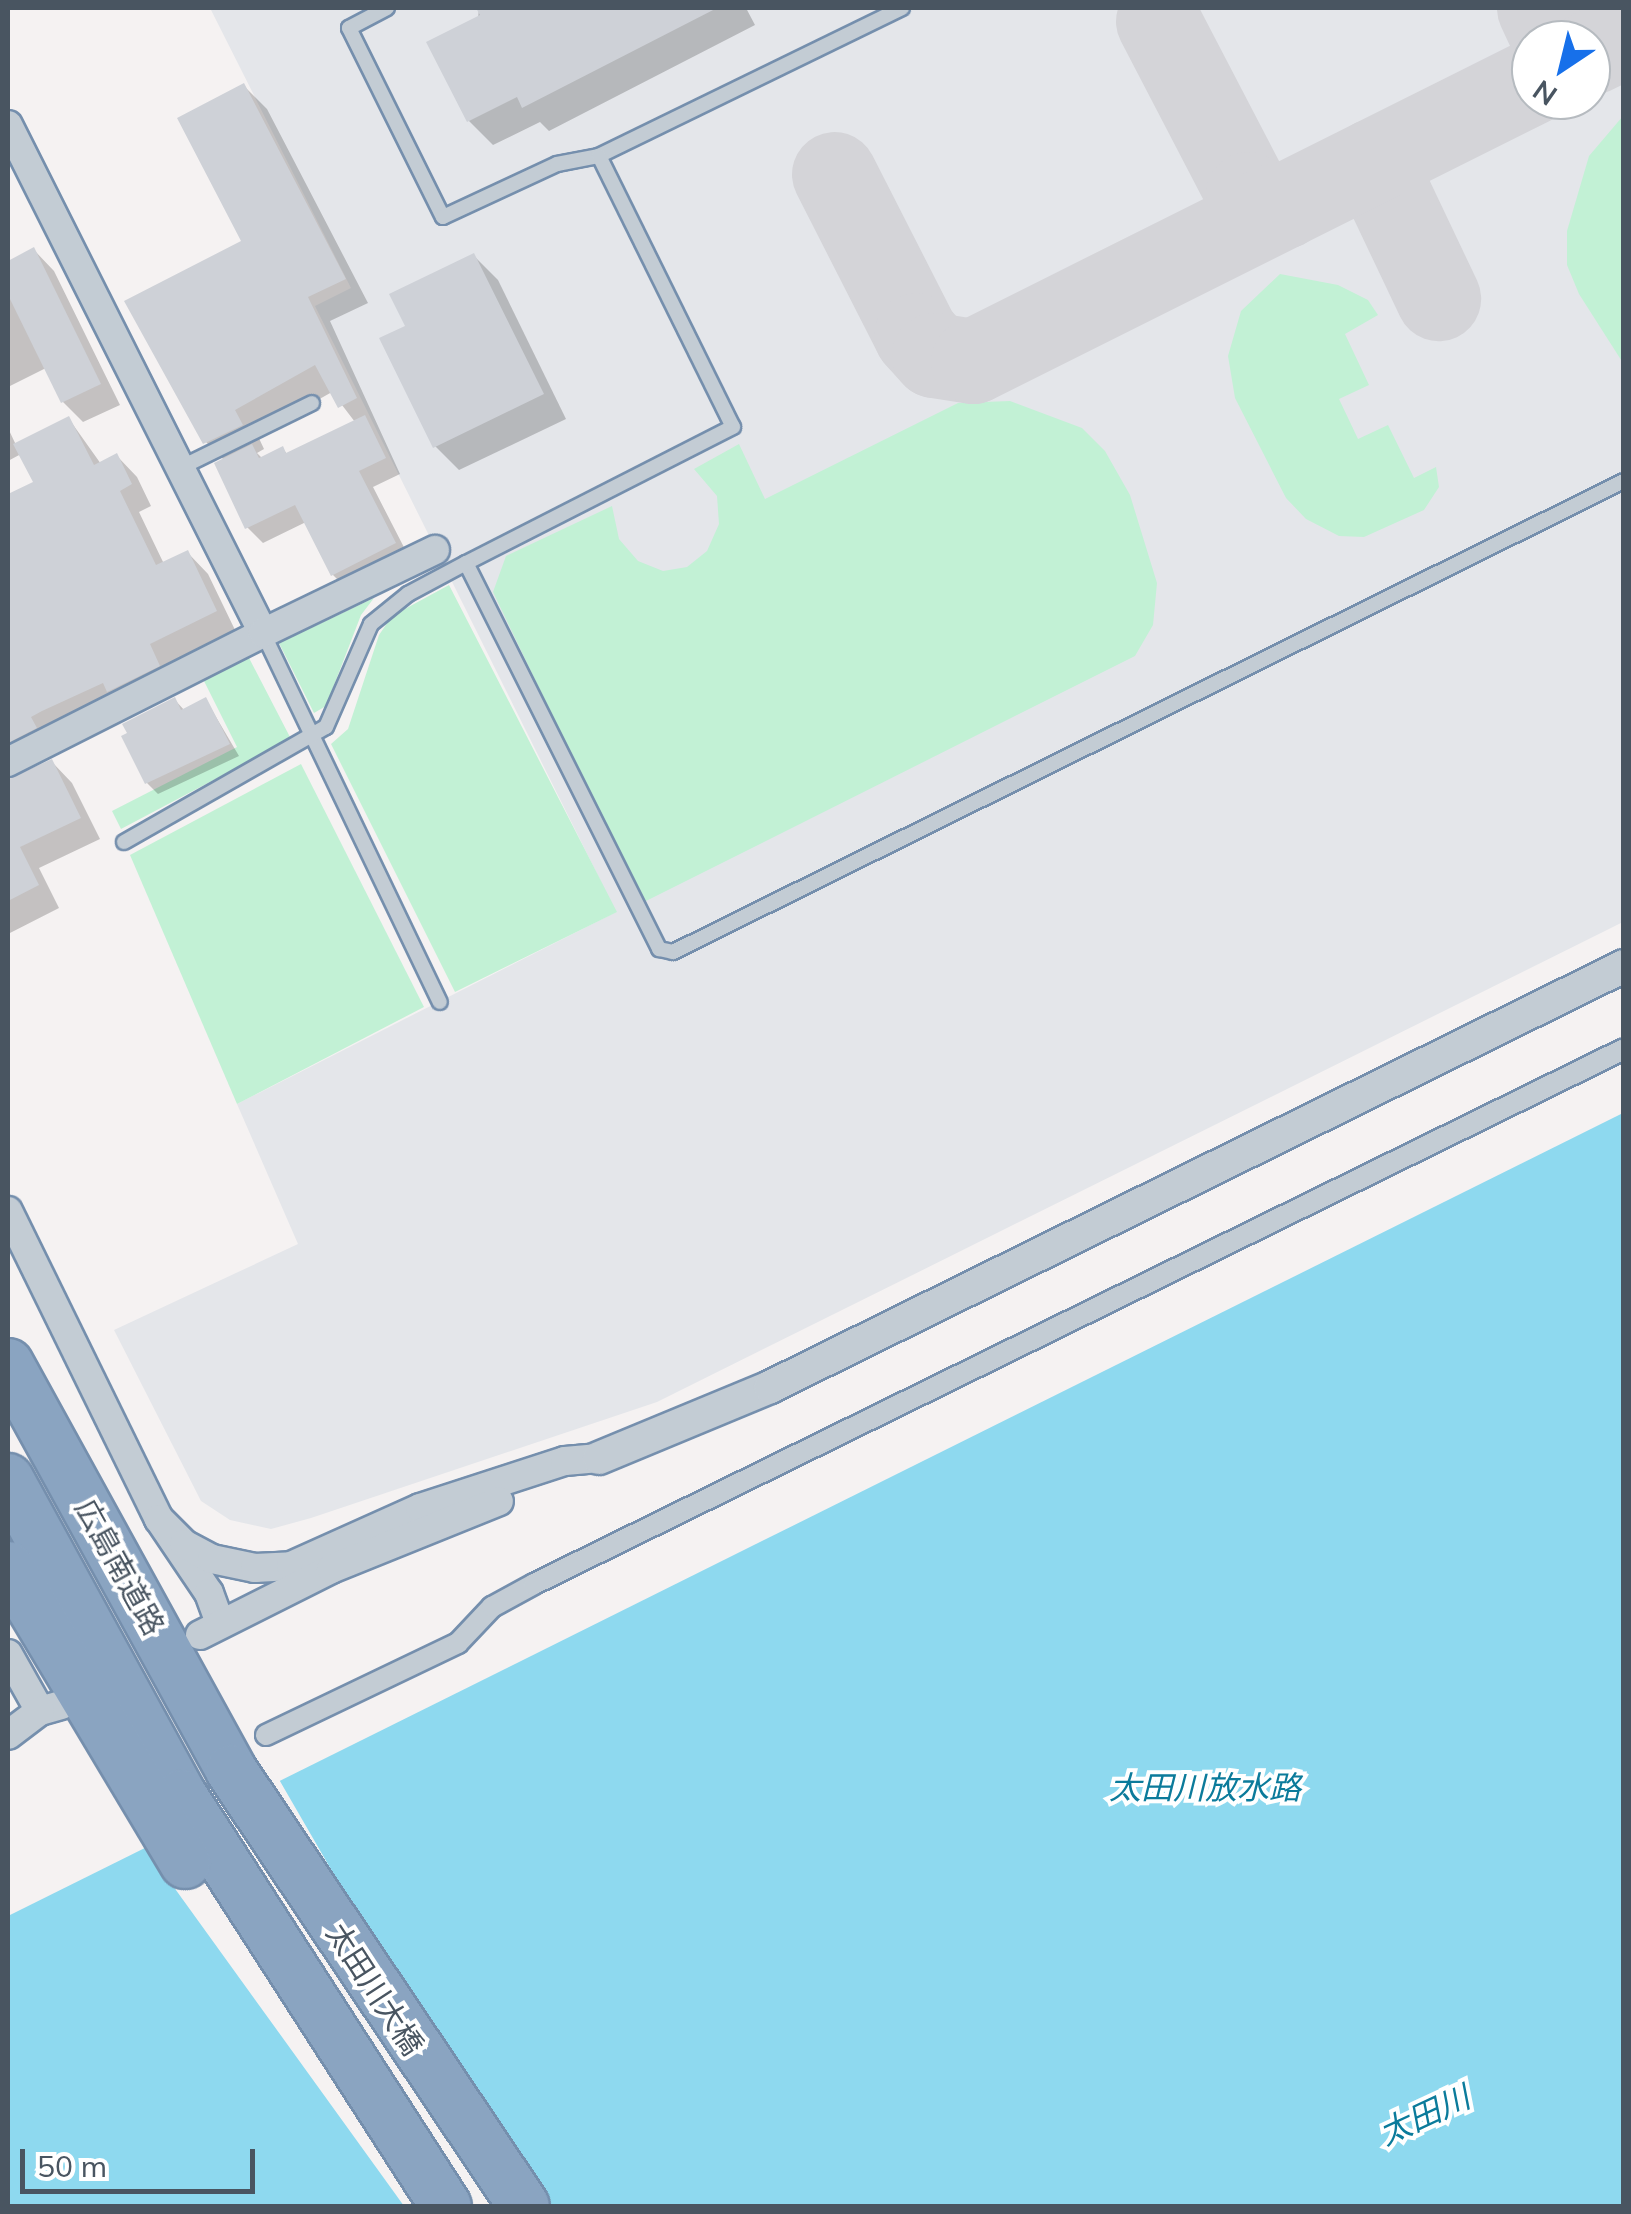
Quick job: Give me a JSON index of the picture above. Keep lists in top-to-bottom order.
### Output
{
  "streets": {
    "highway": ["広島南道路", "太田川大橋"]
  },
  "crossings": [
    ["広島南道路", "太田川大橋"]
  ],
  "water": ["太田川放水路", "太田川"],
  "scale_bar": "50 m",
  "north": "bottom left"
}
